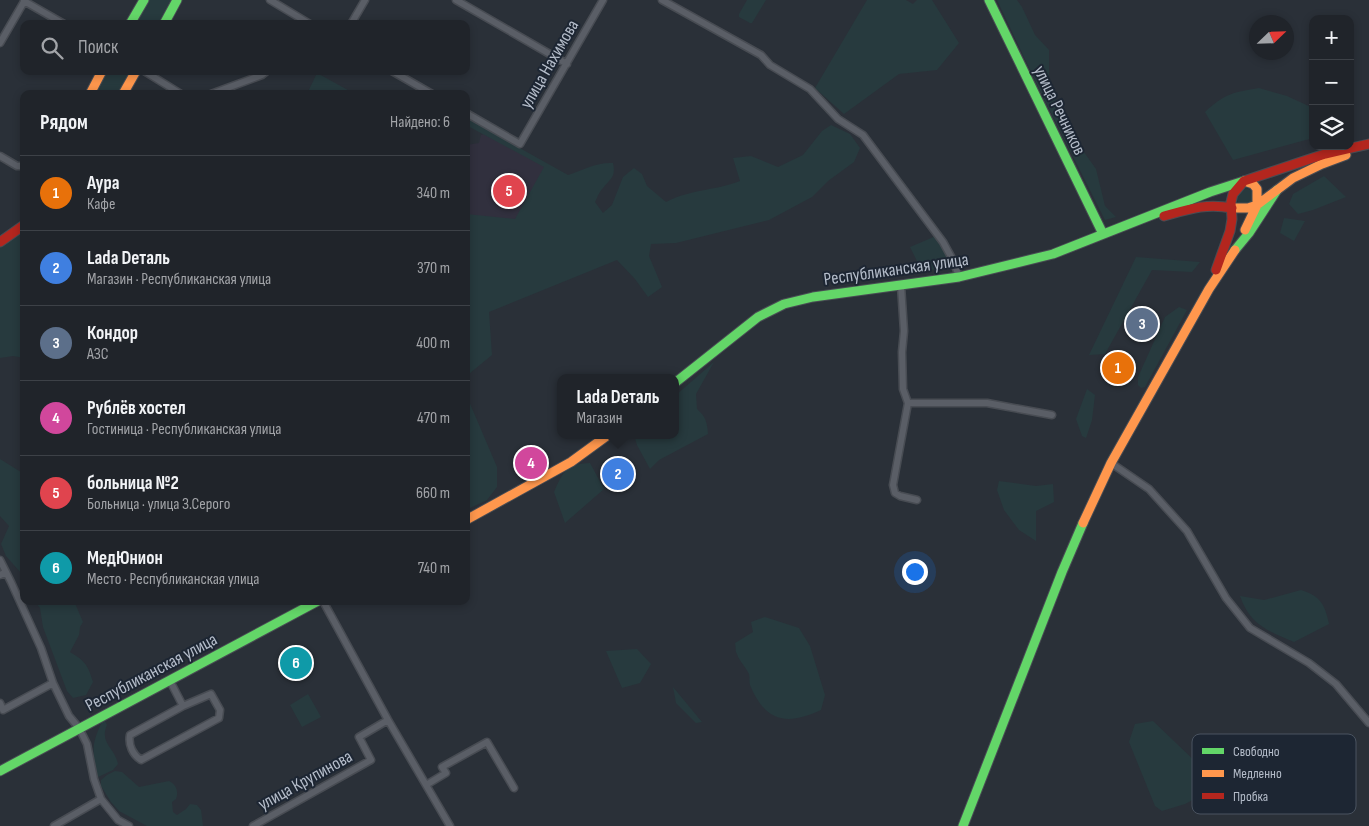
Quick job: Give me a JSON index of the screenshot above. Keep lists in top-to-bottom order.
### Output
{
  "streets": {
    "street": [
      "улица Нахимова",
      "улица Речников",
      "Республиканская улица",
      "улица Крупинова"
    ]
  },
  "crossings": [
    ["улица Речников", "Республиканская улица"]
  ],
  "legend": ["Свободно", "Медленно", "Пробка"],
  "north": "top right",
  "page": {
    "map_buttons": ["+", "−"],
    "search": "Поиск",
    "heading": ["Рядом", "Найдено: 6"],
    "list": [
      {
        "mark": "1",
        "name": "Аура",
        "note": "Кафе",
        "value": "340 m"
      },
      {
        "mark": "2",
        "name": "Lada Dеталь",
        "note": "Магазин · Республиканская улица",
        "value": "370 m"
      },
      {
        "mark": "3",
        "name": "Кондор",
        "note": "АЗС",
        "value": "400 m"
      },
      {
        "mark": "4",
        "name": "Рублёв хостел",
        "note": "Гостиница · Республиканская улица",
        "value": "470 m"
      },
      {
        "mark": "5",
        "name": "больница №2",
        "note": "Больница · улица З.Серого",
        "value": "660 m"
      },
      {
        "mark": "6",
        "name": "МедЮнион",
        "note": "Место · Республиканская улица",
        "value": "740 m"
      }
    ],
    "pins": [
      "5",
      "3",
      "1",
      "4",
      "2",
      "6"
    ],
    "popup": ["Lada Dеталь", "Магазин"]
  }
}
